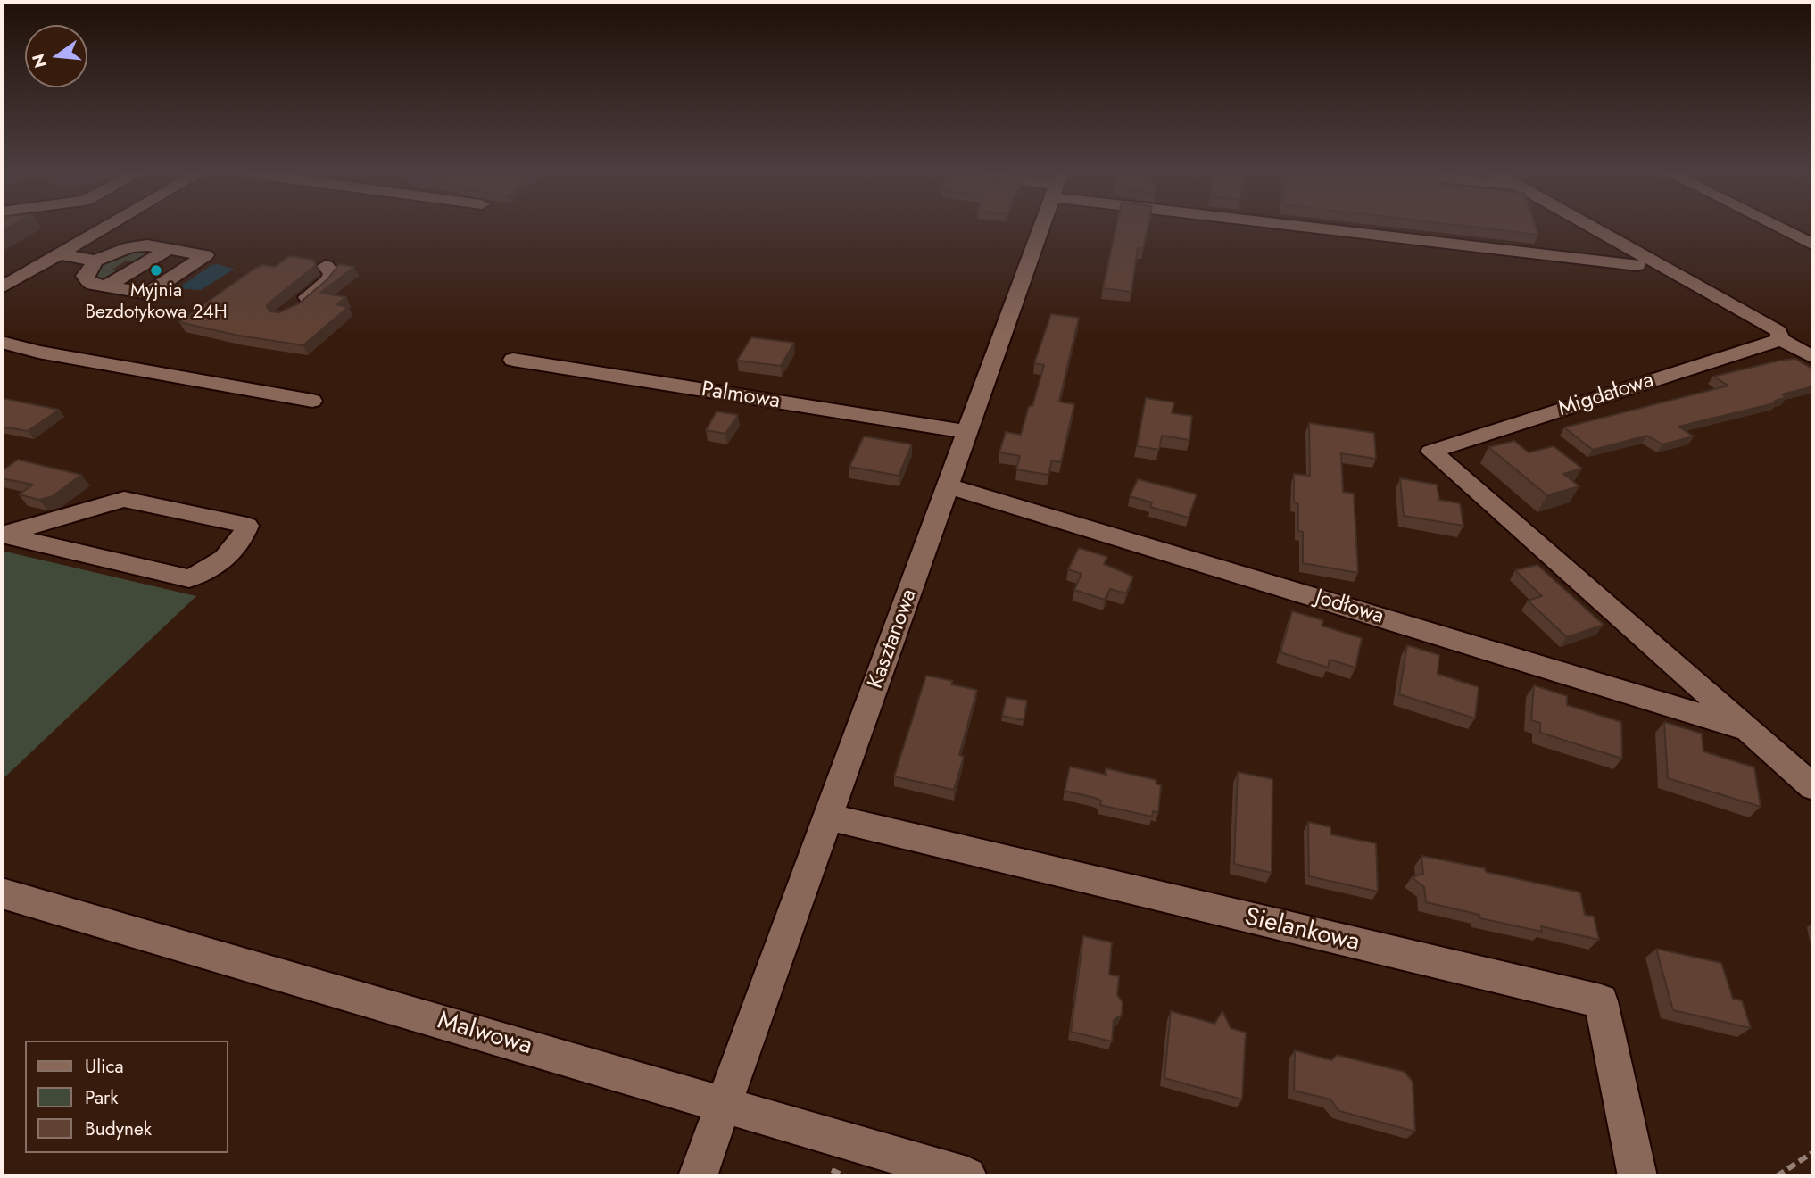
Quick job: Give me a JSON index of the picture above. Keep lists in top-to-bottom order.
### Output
{
  "streets": {
    "street": [
      "Migdałowa",
      "Palmowa",
      "Jodłowa",
      "Kasztanowa",
      "Sielankowa",
      "Malwowa"
    ]
  },
  "crossings": [
    ["Migdałowa", "Jodłowa"],
    ["Palmowa", "Kasztanowa"],
    ["Jodłowa", "Kasztanowa"],
    ["Kasztanowa", "Sielankowa"],
    ["Kasztanowa", "Malwowa"]
  ],
  "places": ["Myjnia Bezdotykowa 24H"],
  "legend": ["Ulica", "Park", "Budynek"],
  "north": "left"
}
